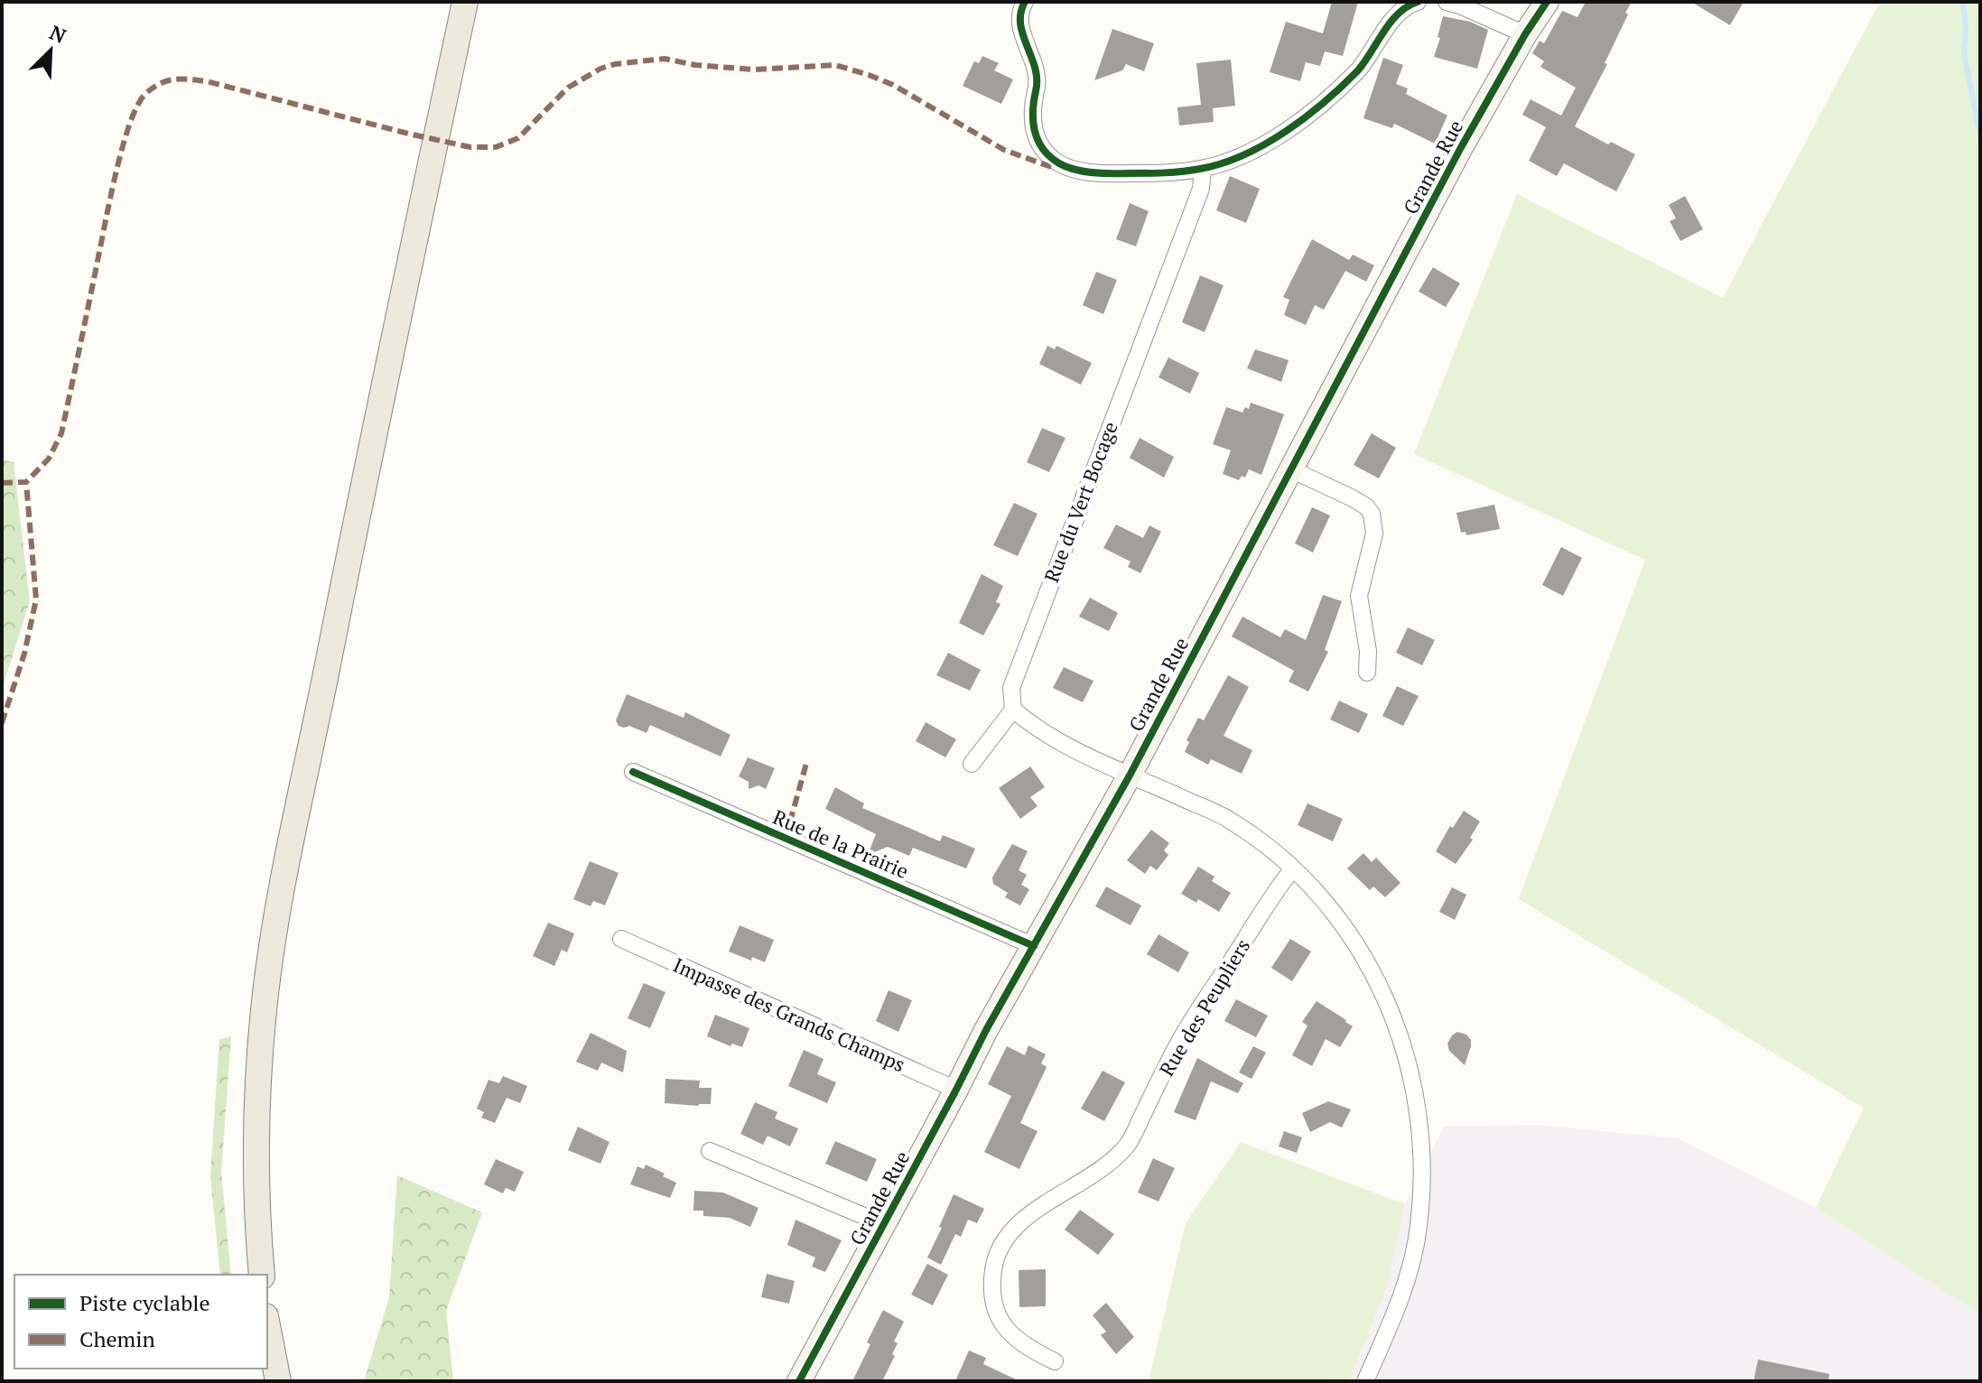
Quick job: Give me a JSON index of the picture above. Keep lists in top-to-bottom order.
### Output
{
  "streets": {
    "street": [
      "Grande Rue",
      "Rue du Vert Bocage",
      "Rue de la Prairie",
      "Rue des Peupliers",
      "Impasse des Grands Champs"
    ]
  },
  "crossings": [
    ["Grande Rue", "Rue de la Prairie"],
    ["Grande Rue", "Impasse des Grands Champs"]
  ],
  "legend": ["Piste cyclable", "Chemin"],
  "north": "top right"
}
